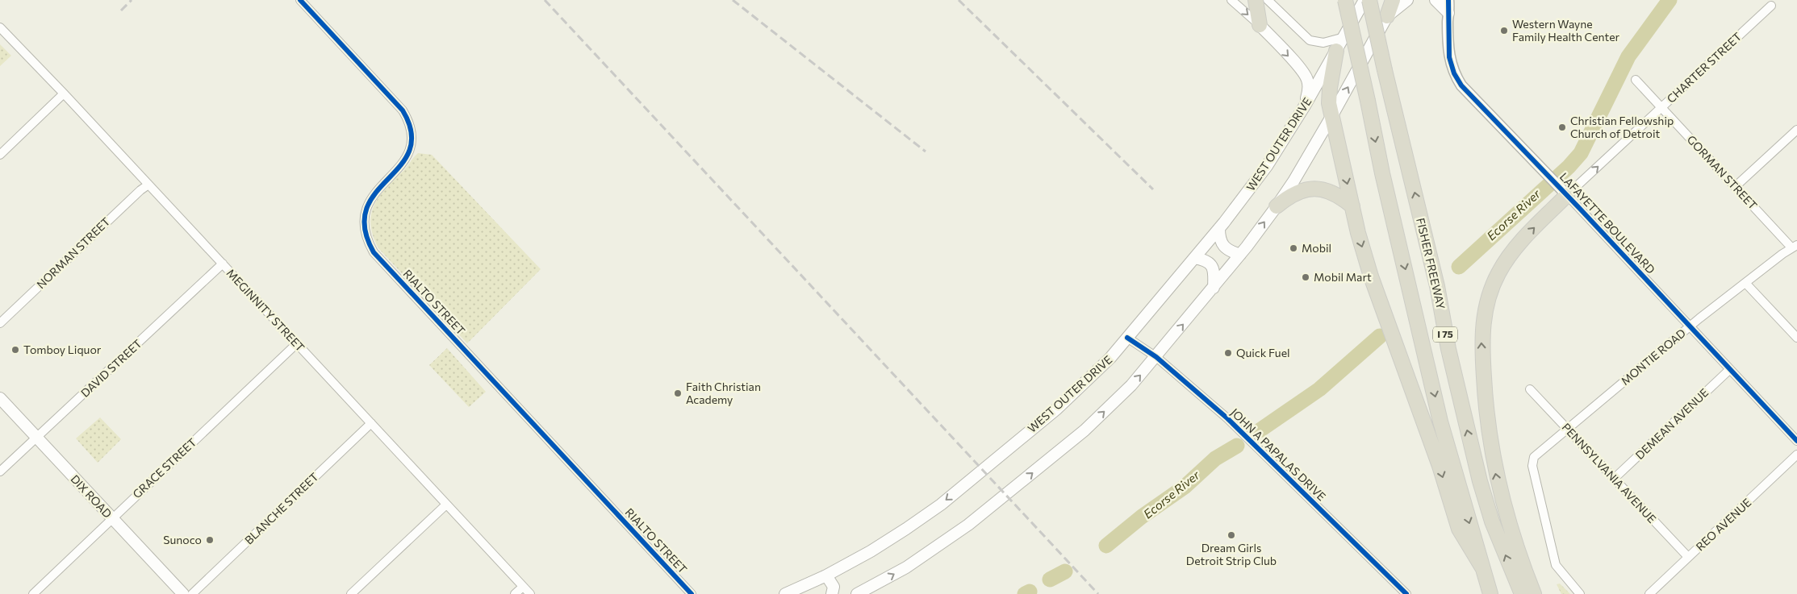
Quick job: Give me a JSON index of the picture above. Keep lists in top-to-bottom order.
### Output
{
  "streets": {
    "highway": ["FISHER FREEWAY", "I 75"],
    "main road": ["WEST OUTER DRIVE", "DIX ROAD"],
    "street": [
      "CHARTER STREET",
      "GORMAN STREET",
      "LAFAYETTE BOULEVARD",
      "NORMAN STREET",
      "RIALTO STREET",
      "MEGINNITY STREET",
      "MONTIE ROAD",
      "DAVID STREET",
      "DEMEAN AVENUE",
      "JOHN A PAPALAS DRIVE",
      "GRACE STREET",
      "PENNSYLVANIA AVENUE",
      "BLANCHE STREET",
      "REO AVENUE"
    ]
  },
  "crossings": [
    ["CHARTER STREET", "GORMAN STREET"],
    ["CHARTER STREET", "LAFAYETTE BOULEVARD"],
    ["WEST OUTER DRIVE", "JOHN A PAPALAS DRIVE"],
    ["GORMAN STREET", "MONTIE ROAD"],
    ["LAFAYETTE BOULEVARD", "MONTIE ROAD"],
    ["LAFAYETTE BOULEVARD", "DEMEAN AVENUE"],
    ["NORMAN STREET", "MEGINNITY STREET"],
    ["MEGINNITY STREET", "DAVID STREET"],
    ["MEGINNITY STREET", "GRACE STREET"],
    ["MEGINNITY STREET", "BLANCHE STREET"],
    ["MONTIE ROAD", "PENNSYLVANIA AVENUE"],
    ["DAVID STREET", "DIX ROAD"],
    ["DEMEAN AVENUE", "PENNSYLVANIA AVENUE"],
    ["GRACE STREET", "DIX ROAD"],
    ["PENNSYLVANIA AVENUE", "REO AVENUE"]
  ],
  "one_way": ["CHARTER STREET"],
  "water": ["Ecorse River"],
  "places": [
    "Western Wayne Family Health Center",
    "Christian Fellowship Church of Detroit",
    "Mobil",
    "Mobil Mart",
    "Tomboy Liquor",
    "Quick Fuel",
    "Faith Christian Academy",
    "Dream Girls Detroit Strip Club",
    "Sunoco"
  ]
}
